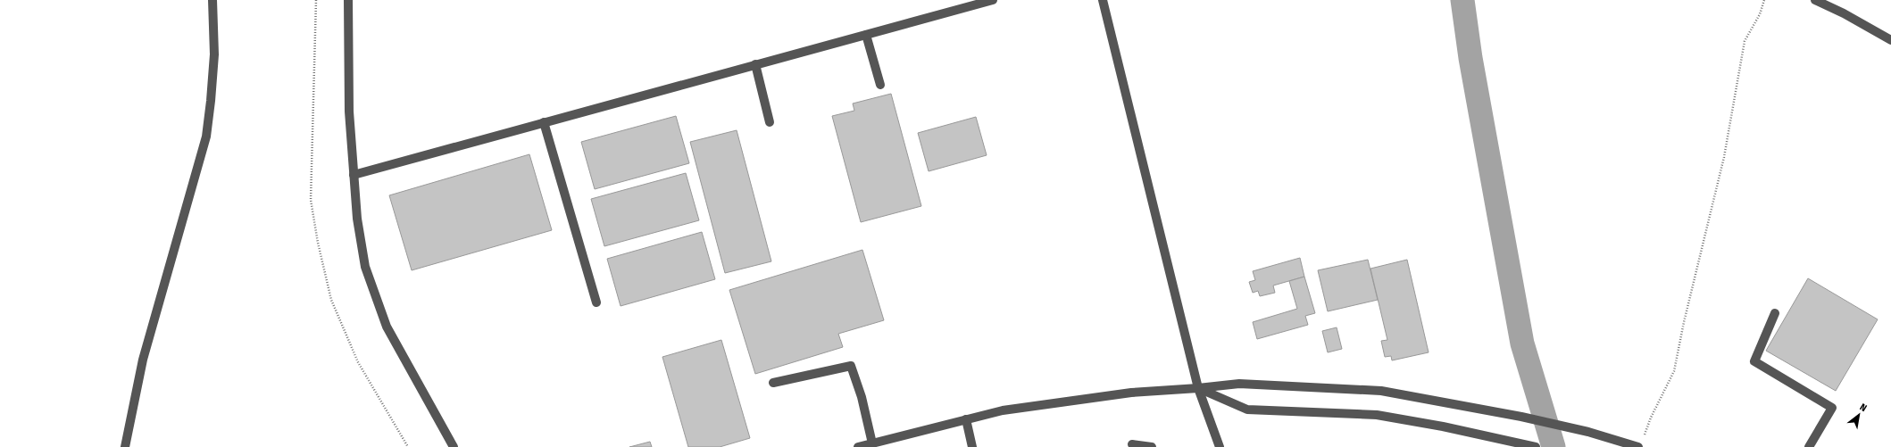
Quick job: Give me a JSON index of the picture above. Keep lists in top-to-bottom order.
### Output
{
  "north": "top right"
}
